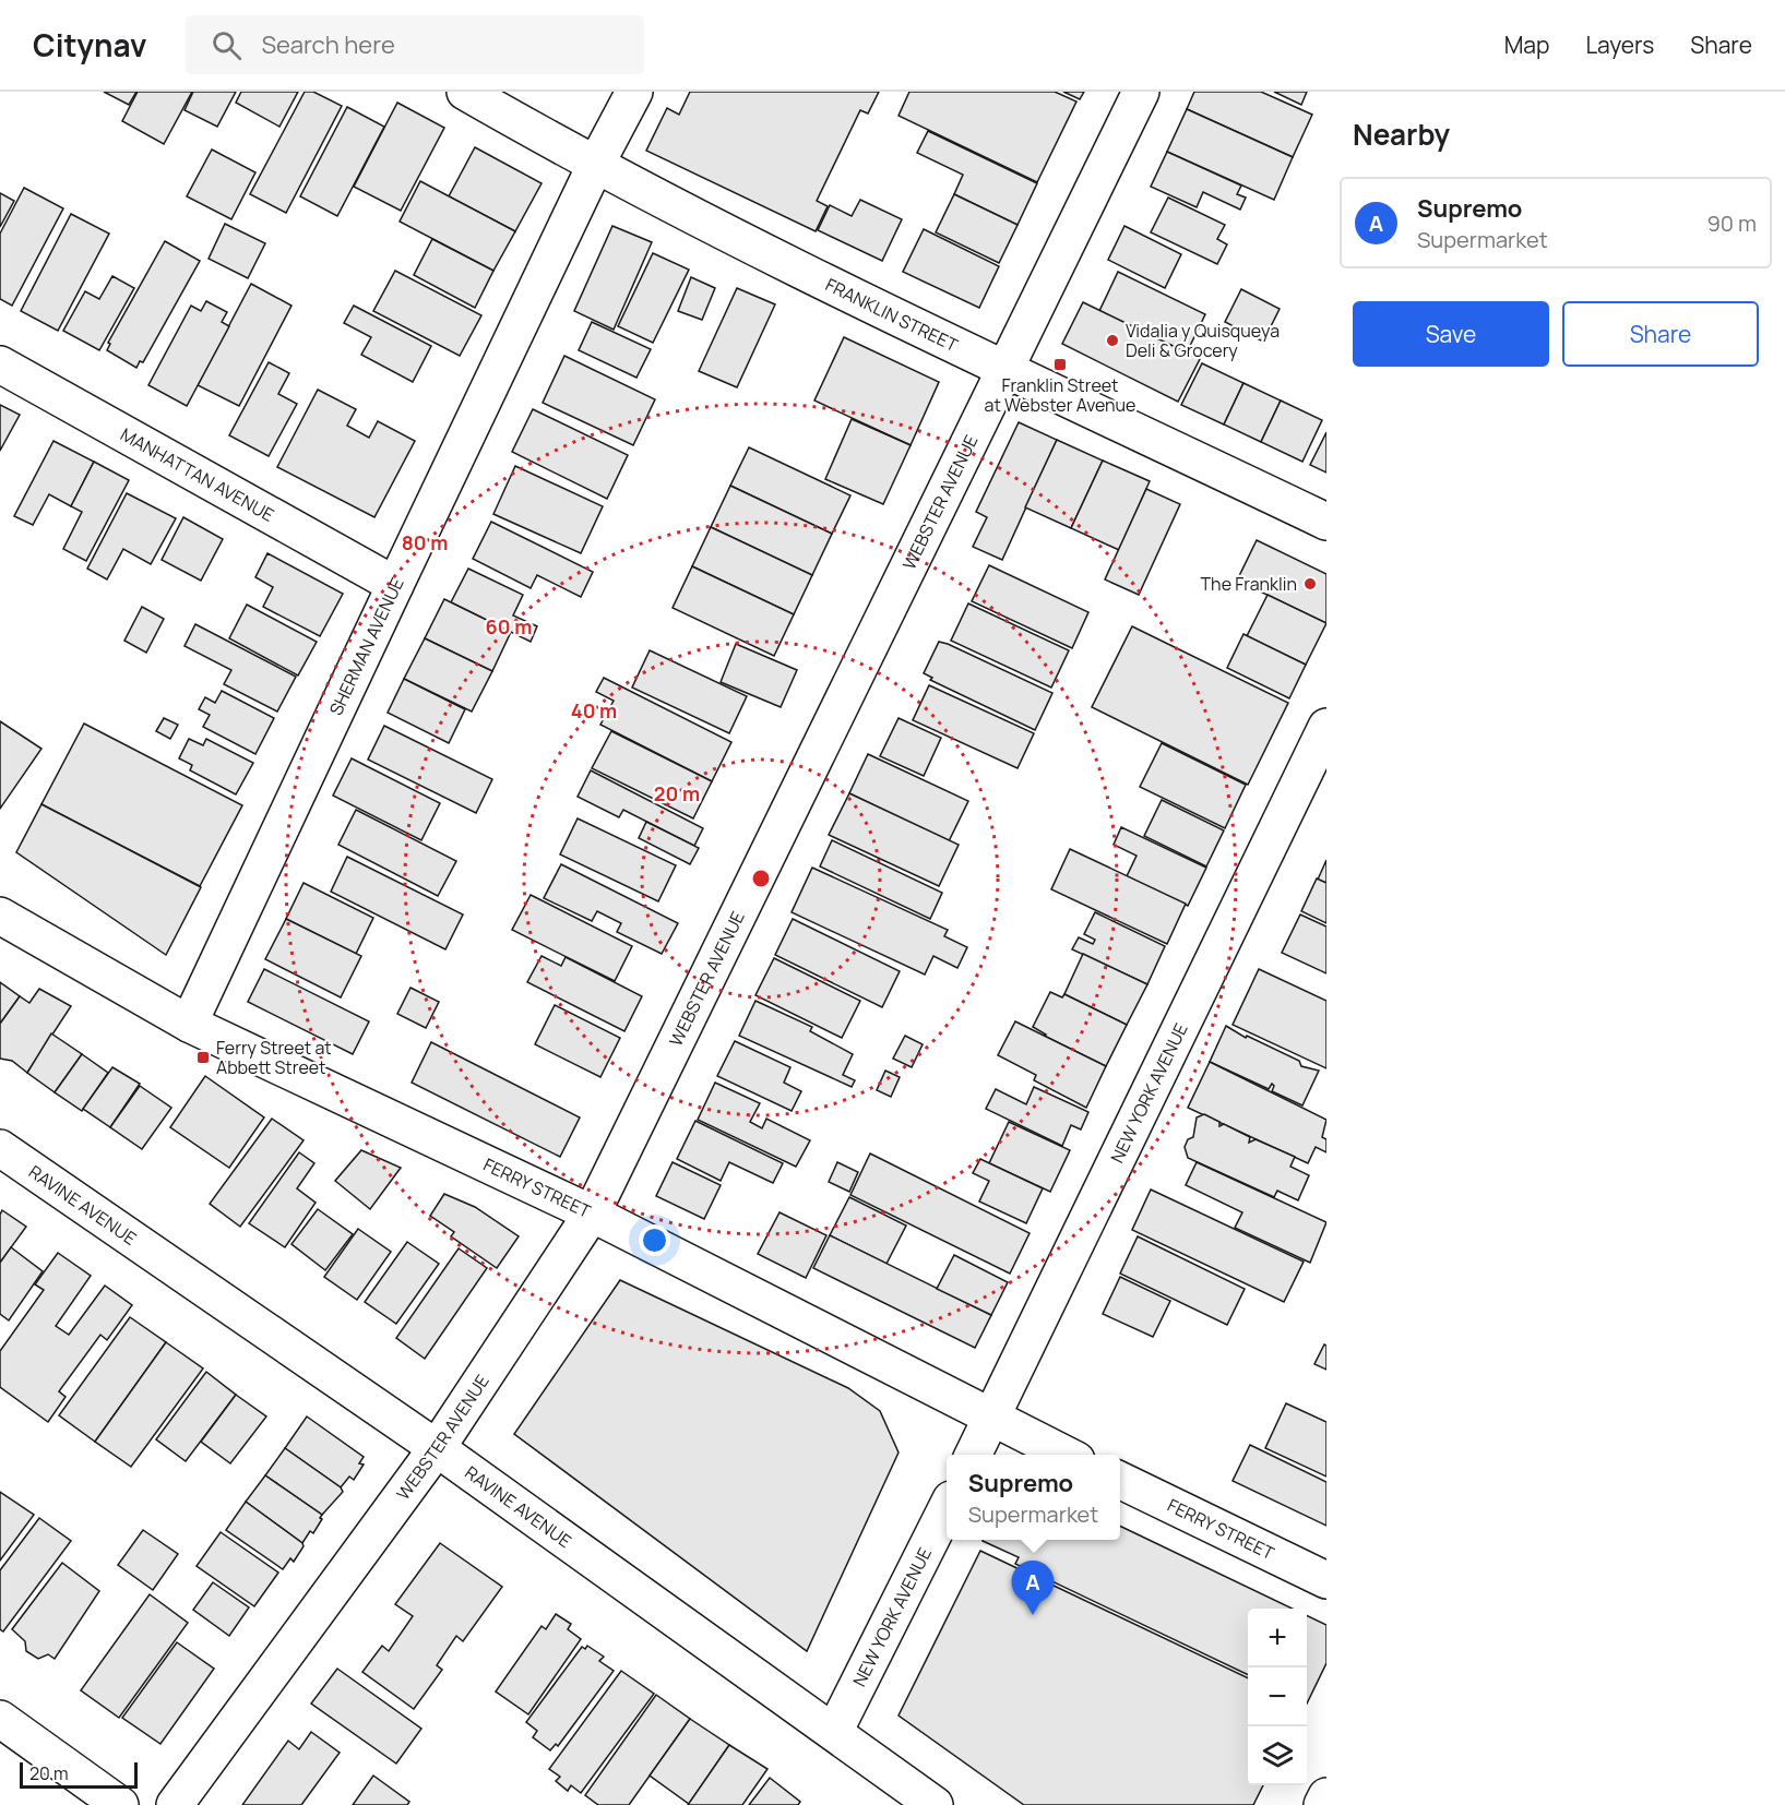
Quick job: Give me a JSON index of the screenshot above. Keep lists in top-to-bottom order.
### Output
{
  "streets": {
    "street": [
      "FRANKLIN STREET",
      "MANHATTAN AVENUE",
      "WEBSTER AVENUE",
      "SHERMAN AVENUE",
      "NEW YORK AVENUE",
      "FERRY STREET",
      "RAVINE AVENUE"
    ]
  },
  "crossings": [
    ["FRANKLIN STREET", "WEBSTER AVENUE"],
    ["FRANKLIN STREET", "SHERMAN AVENUE"],
    ["MANHATTAN AVENUE", "SHERMAN AVENUE"],
    ["WEBSTER AVENUE", "FERRY STREET"],
    ["WEBSTER AVENUE", "RAVINE AVENUE"],
    ["SHERMAN AVENUE", "FERRY STREET"],
    ["NEW YORK AVENUE", "FERRY STREET"],
    ["NEW YORK AVENUE", "RAVINE AVENUE"]
  ],
  "places": {
    "other": ["Vidalia y Quisqueya Deli & Grocery", "The Franklin"],
    "transit": ["Franklin Street at Webster Avenue", "Ferry Street at Abbett Street"]
  },
  "scale_bar": "20 m",
  "page": {
    "header": "Citynav",
    "search": "Search here",
    "nav": ["Map", "Layers", "Share"],
    "heading": "Nearby",
    "list": [
      {
        "mark": "A",
        "name": "Supremo",
        "note": "Supermarket",
        "value": "90 m"
      }
    ],
    "buttons": ["Save", "Share"],
    "popup": ["Supremo", "Supermarket"],
    "pins": "A",
    "map_buttons": ["+", "−"],
    "scale": "20 m"
  },
  "rings": [
    "80 m",
    "60 m",
    "40 m",
    "20 m"
  ]
}
